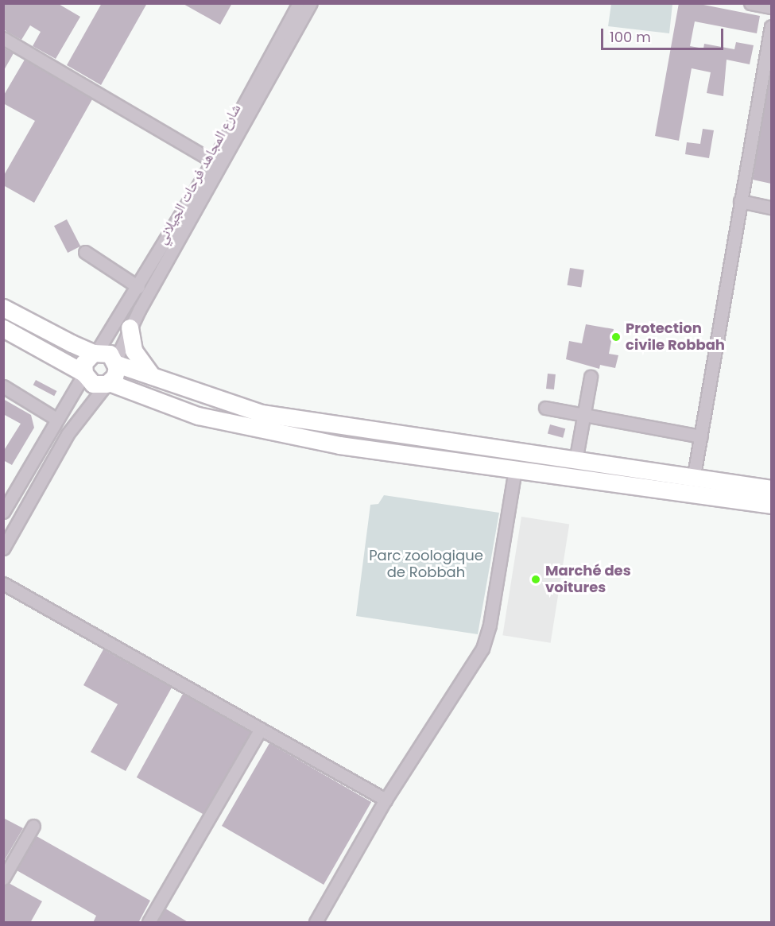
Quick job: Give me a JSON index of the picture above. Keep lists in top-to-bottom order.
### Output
{
  "streets": {
    "street": ["شارع المجاهد فرحات الجيلاني"]
  },
  "parks": ["Parc zoologique de Robbah"],
  "places": ["Protection civile Robbah", "Marché des voitures"],
  "scale_bar": "100 m"
}
